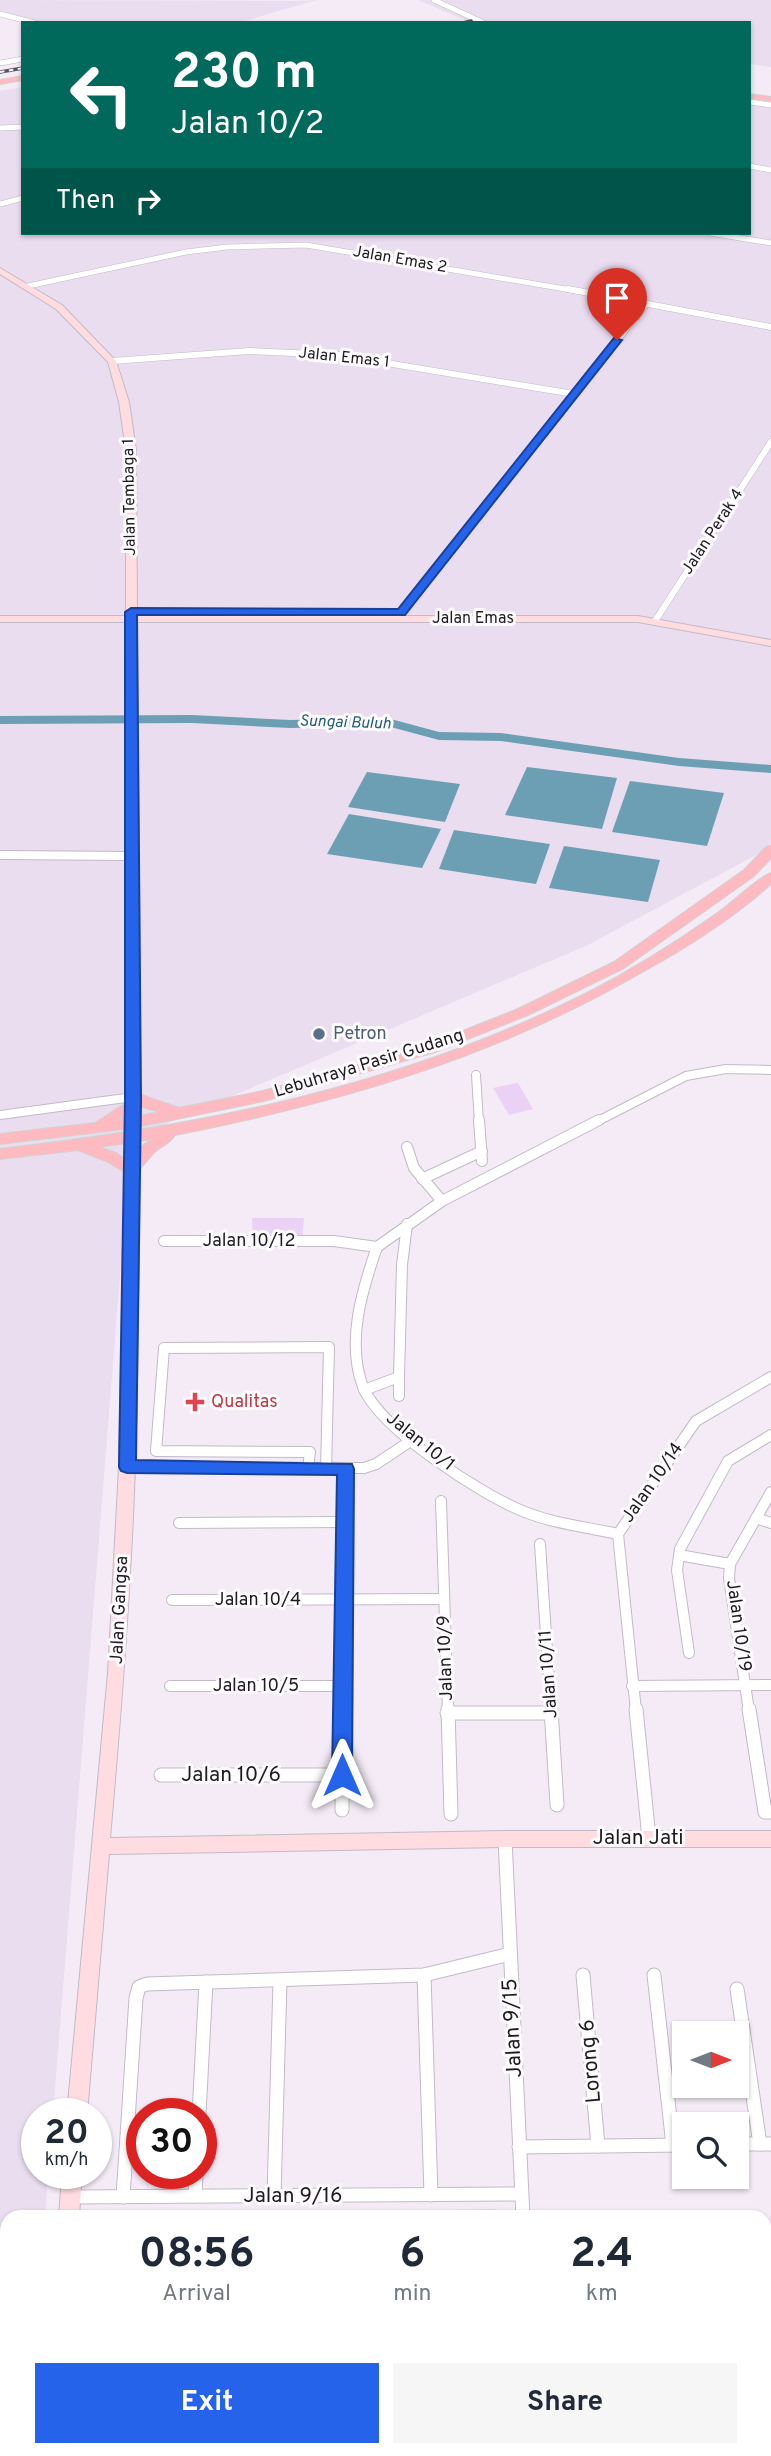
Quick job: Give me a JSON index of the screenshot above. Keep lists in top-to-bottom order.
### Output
{
  "streets": {
    "main road": ["Lebuhraya Pasir Gudang"],
    "street": [
      "Jalan Emas 2",
      "Jalan Emas 1",
      "Jalan Tembaga 1",
      "Jalan Perak 4",
      "Jalan Emas",
      "Jalan 10/12",
      "Jalan 10/1",
      "Jalan 10/14",
      "Jalan 10/4",
      "Jalan Gangsa",
      "Jalan 10/19",
      "Jalan 10/9",
      "Jalan 10/11",
      "Jalan 10/5",
      "Jalan 10/6",
      "Jalan Jati",
      "Jalan 9/15",
      "Lorong 6",
      "Jalan 9/16"
    ]
  },
  "crossings": [
    ["Jalan Emas 2", "Jalan Tembaga 1"],
    ["Jalan Emas 1", "Jalan Tembaga 1"],
    ["Jalan Tembaga 1", "Jalan Emas"],
    ["Jalan Tembaga 1", "Jalan Gangsa"],
    ["Jalan Perak 4", "Jalan Emas"],
    ["Lebuhraya Pasir Gudang", "Jalan Gangsa"],
    ["Jalan 10/1", "Jalan 10/14"],
    ["Jalan 10/14", "Jalan Jati"],
    ["Jalan 10/4", "Jalan 10/9"],
    ["Jalan Gangsa", "Jalan Jati"],
    ["Jalan Jati", "Jalan 9/15"],
    ["Jalan 9/15", "Jalan 9/16"]
  ],
  "water": ["Sungai Buluh"],
  "places": {
    "other": ["Petron"],
    "health": ["Qualitas"]
  },
  "north": "right",
  "page": {
    "turn": ["230 m", "Jalan 10/2"],
    "then": "Then",
    "speed": "20 km/h",
    "limit": "30",
    "eta": [
      "08:56",
      "Arrival",
      "6",
      "min",
      "2.4",
      "km"
    ],
    "buttons": ["Exit", "Share"]
  }
}
